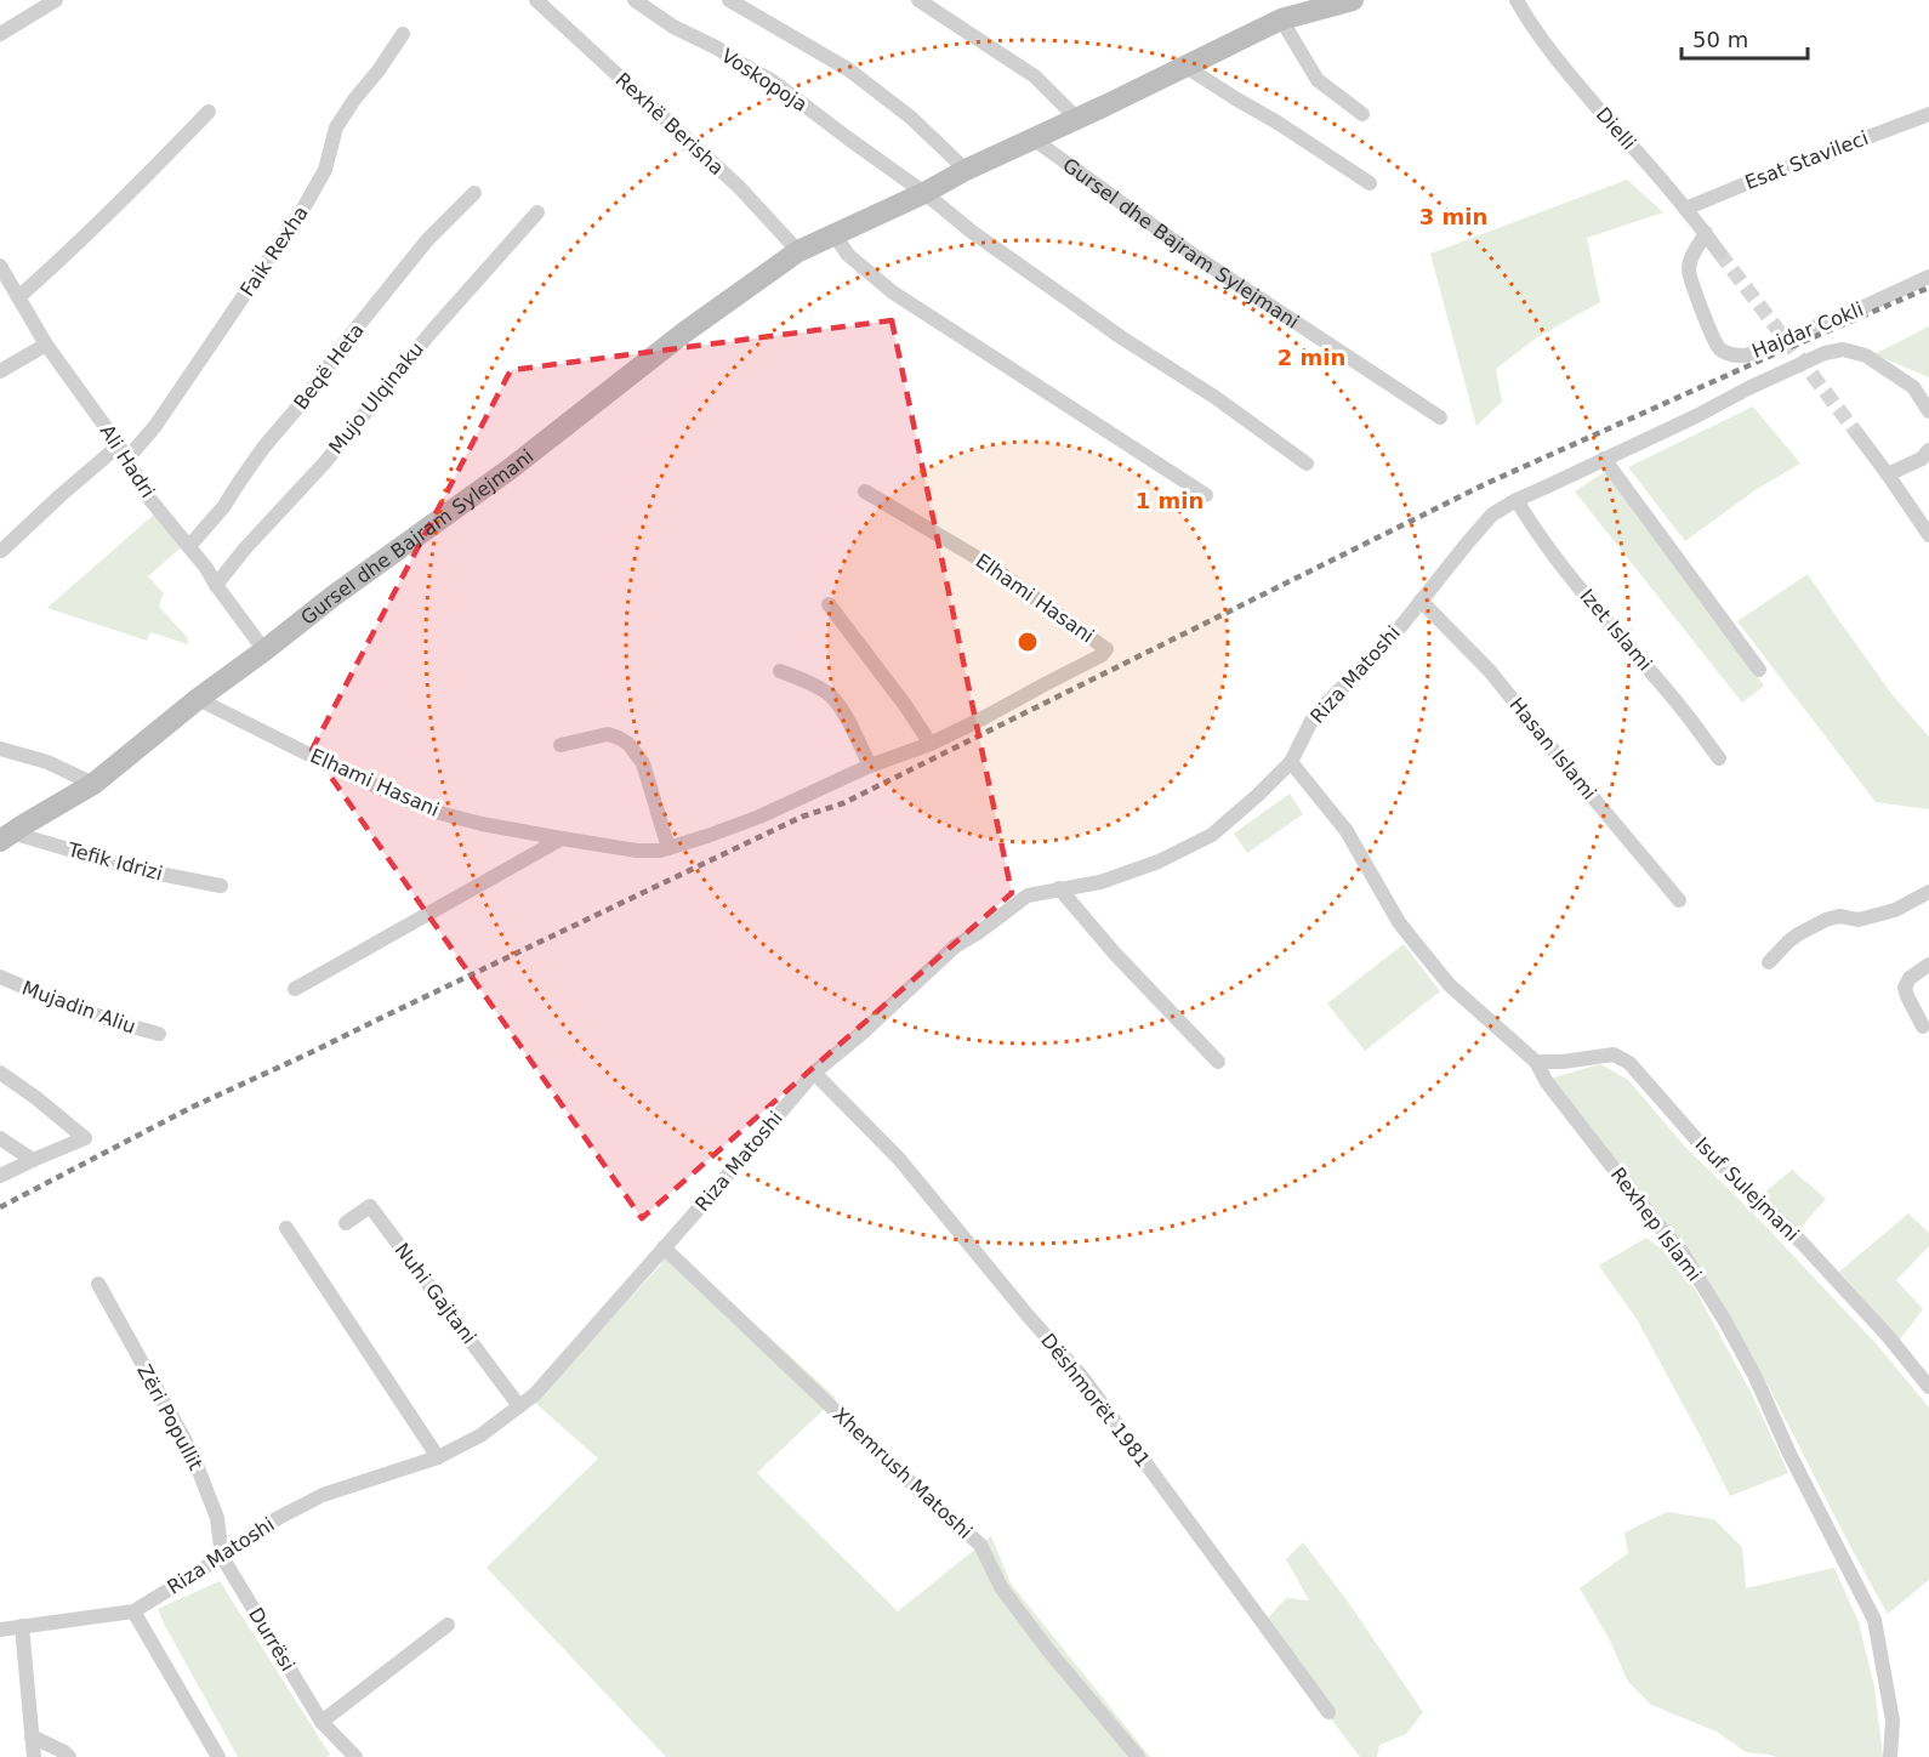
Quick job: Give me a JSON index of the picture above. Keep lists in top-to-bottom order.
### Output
{
  "streets": {
    "street": [
      "Voskopoja",
      "Rexhë Berisha",
      "Dielli",
      "Esat Stavileci",
      "Gursel dhe Bajram Sylejmani",
      "Faik Rexha",
      "Hajdar Cokli",
      "Beqë Heta",
      "Mujo Ulqinaku",
      "Ali Hadri",
      "Elhami Hasani",
      "Izet Islami",
      "Riza Matoshi",
      "Hasan Islami",
      "Tefik Idrizi",
      "Mujadin Aliu",
      "Isuf Sulejmani",
      "Rexhep Islami",
      "Nuhi Gajtani",
      "Dëshmorët 1981",
      "Zëri Popullit",
      "Xhemrush Matoshi",
      "Durrësi"
    ]
  },
  "crossings": [
    ["Voskopoja", "Gursel dhe Bajram Sylejmani"],
    ["Rexhë Berisha", "Gursel dhe Bajram Sylejmani"],
    ["Dielli", "Esat Stavileci"],
    ["Dielli", "Hajdar Cokli"],
    ["Gursel dhe Bajram Sylejmani", "Ali Hadri"],
    ["Gursel dhe Bajram Sylejmani", "Elhami Hasani"],
    ["Gursel dhe Bajram Sylejmani", "Tefik Idrizi"],
    ["Faik Rexha", "Ali Hadri"],
    ["Beqë Heta", "Ali Hadri"],
    ["Mujo Ulqinaku", "Ali Hadri"],
    ["Izet Islami", "Riza Matoshi"],
    ["Riza Matoshi", "Hasan Islami"],
    ["Riza Matoshi", "Rexhep Islami"],
    ["Riza Matoshi", "Nuhi Gajtani"],
    ["Riza Matoshi", "Dëshmorët 1981"],
    ["Riza Matoshi", "Zëri Popullit"],
    ["Riza Matoshi", "Xhemrush Matoshi"],
    ["Riza Matoshi", "Durrësi"],
    ["Isuf Sulejmani", "Rexhep Islami"],
    ["Zëri Popullit", "Durrësi"]
  ],
  "scale_bar": "50 m",
  "rings": ["3 min", "2 min", "1 min"]
}
